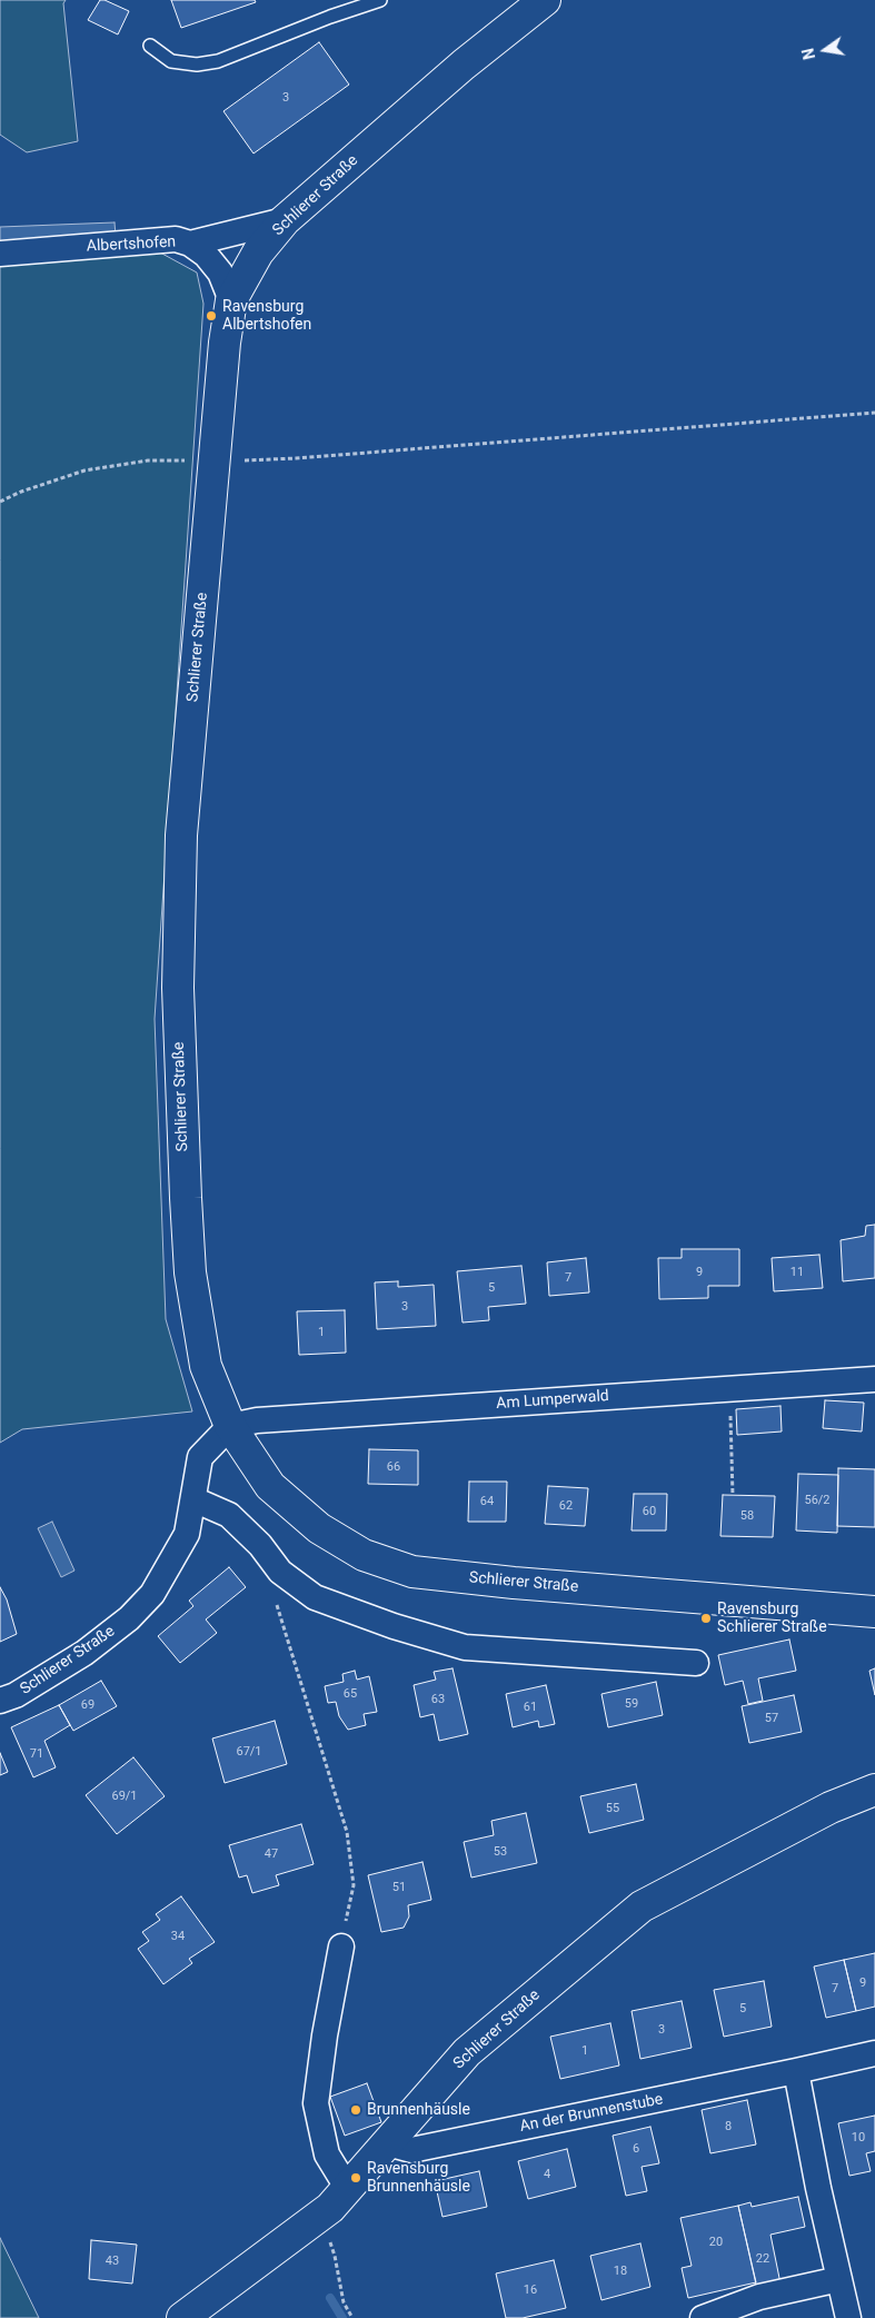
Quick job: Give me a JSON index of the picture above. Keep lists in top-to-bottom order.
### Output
{
  "streets": {
    "main road": ["Schlierer Straße"],
    "street": ["Albertshofen", "Am Lumperwald", "An der Brunnenstube"]
  },
  "crossings": [
    ["Schlierer Straße", "Albertshofen"],
    ["Schlierer Straße", "Am Lumperwald"],
    ["Schlierer Straße", "An der Brunnenstube"]
  ],
  "places": [
    "Ravensburg Albertshofen",
    "Ravensburg Schlierer Straße",
    "Brunnenhäusle",
    "Ravensburg Brunnenhäusle"
  ],
  "house_numbers": [
    "3",
    "9",
    "11",
    "7",
    "5",
    "3",
    "1",
    "66",
    "56/2",
    "64",
    "62",
    "60",
    "58",
    "65",
    "63",
    "59",
    "69",
    "61",
    "57",
    "67/1",
    "71",
    "69/1",
    "55",
    "53",
    "47",
    "51",
    "34",
    "9",
    "7",
    "5",
    "3",
    "1",
    "8",
    "10",
    "6",
    "4",
    "20",
    "22",
    "43",
    "18",
    "16"
  ],
  "north": "left"
}
